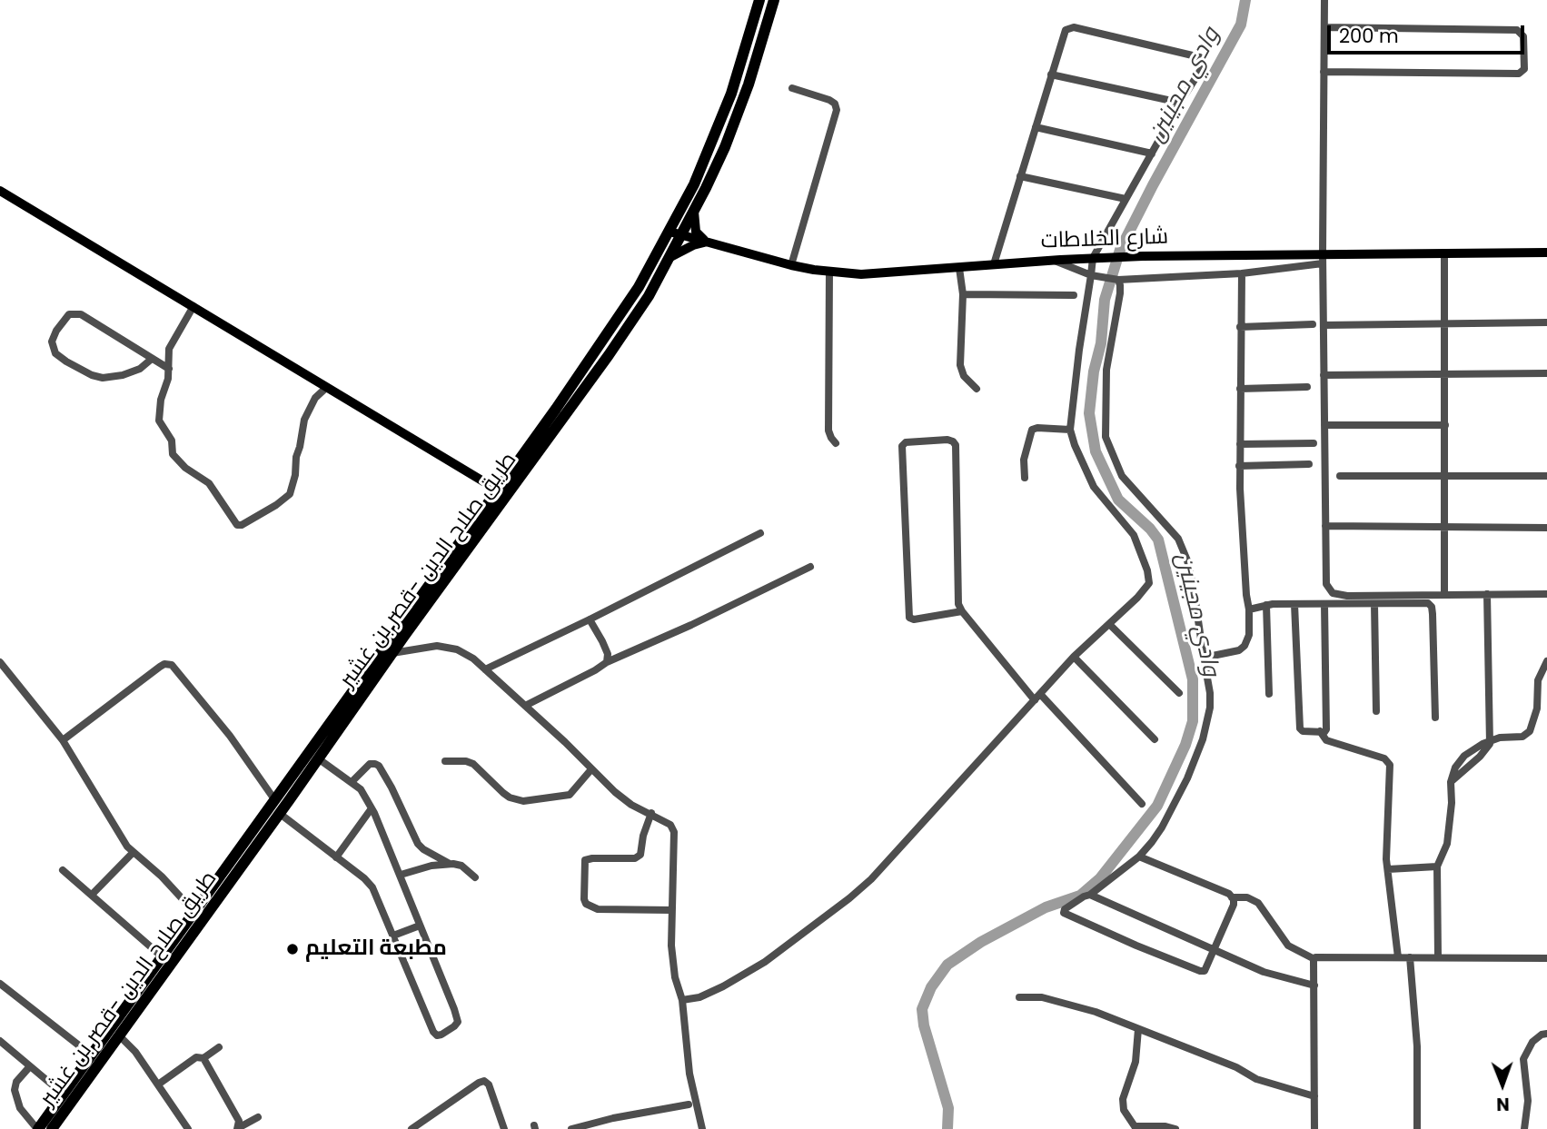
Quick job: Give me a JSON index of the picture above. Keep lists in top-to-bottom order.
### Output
{
  "streets": {
    "highway": ["طريق صلاح الدين -قصر بن غشير"],
    "main road": ["شارع الخلاطات"]
  },
  "crossings": [
    ["شارع الخلاطات", "طريق صلاح الدين -قصر بن غشير"]
  ],
  "water": ["وادي مجينين"],
  "places": ["مطبعة التعليم"],
  "scale_bar": "200 m",
  "north": "bottom"
}
